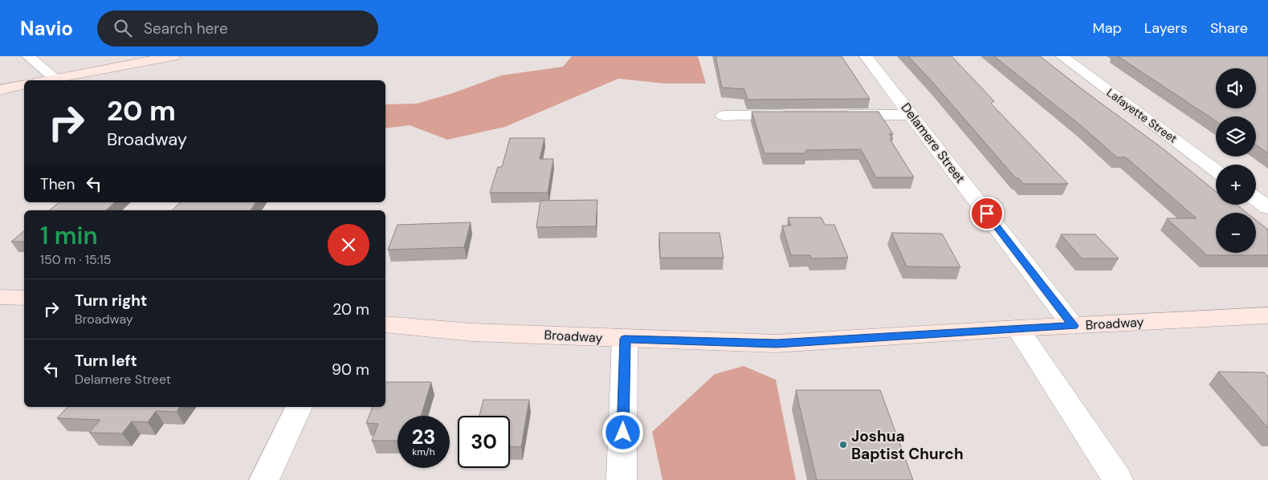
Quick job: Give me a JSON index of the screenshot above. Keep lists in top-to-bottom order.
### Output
{
  "streets": {
    "main road": ["Broadway"],
    "street": ["Lafayette Street", "Delamere Street"]
  },
  "crossings": [
    ["Delamere Street", "Broadway"]
  ],
  "places": ["Joshua Baptist Church"],
  "page": {
    "header": "Navio",
    "search": "Search here",
    "nav": ["Map", "Layers", "Share"],
    "map_buttons": ["+", "−"],
    "turn": ["20 m", "Broadway"],
    "then": "Then",
    "heading": ["1 min", "150 m · 15:15"],
    "list": [
      {
        "name": "Turn right",
        "note": "Broadway",
        "value": "20 m"
      },
      {
        "name": "Turn left",
        "note": "Delamere Street",
        "value": "90 m"
      }
    ],
    "speed": "23 km/h",
    "limit": "30"
  }
}
